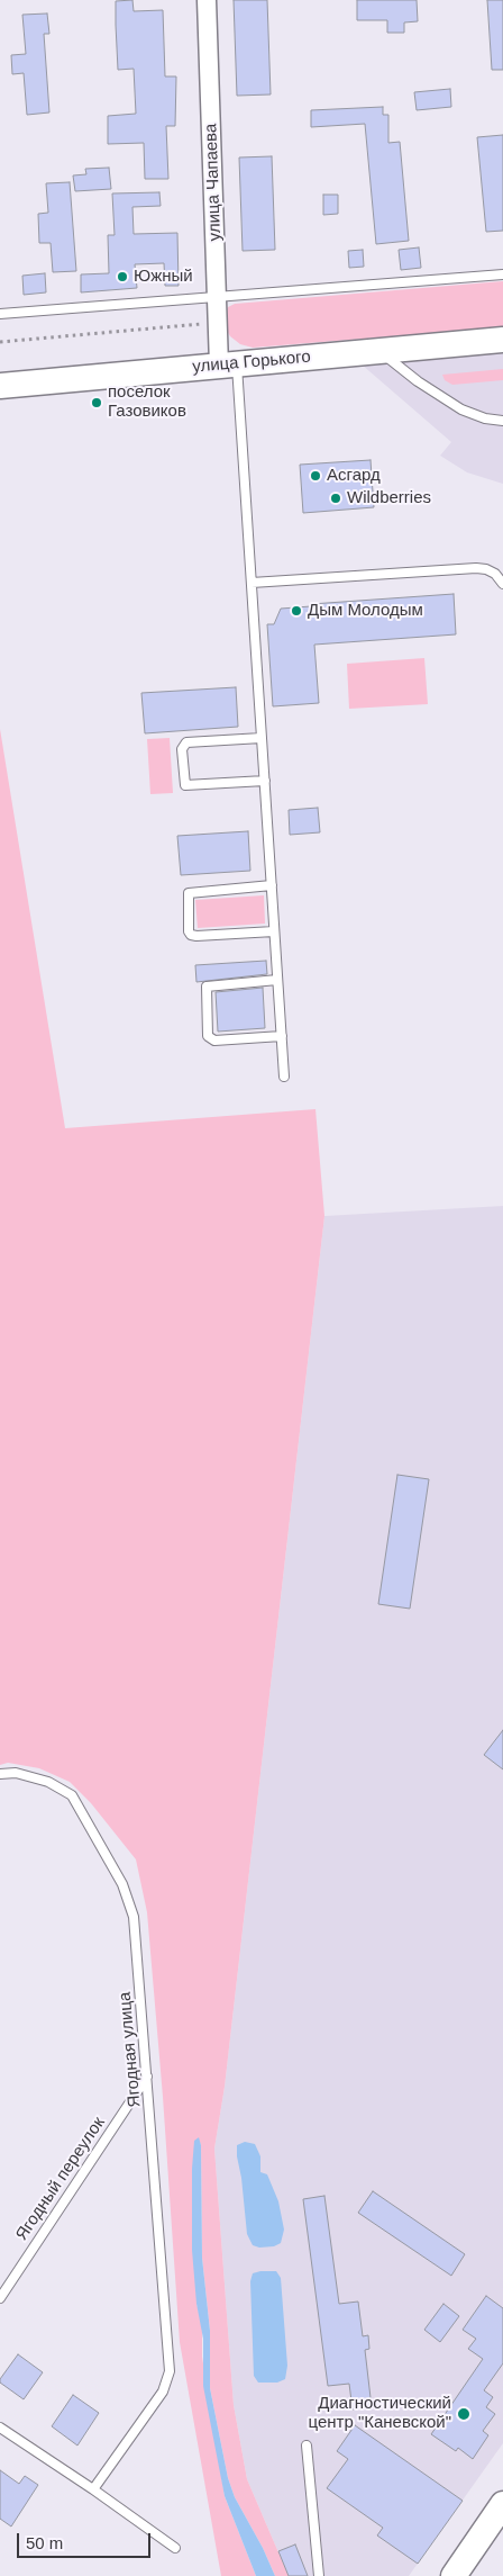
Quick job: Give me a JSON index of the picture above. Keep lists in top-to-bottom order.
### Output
{
  "streets": {
    "main road": ["улица Горького"],
    "street": ["улица Чапаева"],
    "lane": ["Ягодная улица", "Ягодный переулок"]
  },
  "crossings": [
    ["улица Чапаева", "улица Горького"],
    ["Ягодная улица", "Ягодный переулок"]
  ],
  "places": [
    "Южный",
    "поселок Газовиков",
    "Асгард",
    "Wildberries",
    "Дым Молодым",
    "Диагностический центр \"Каневской\""
  ],
  "scale_bar": "50 m"
}
